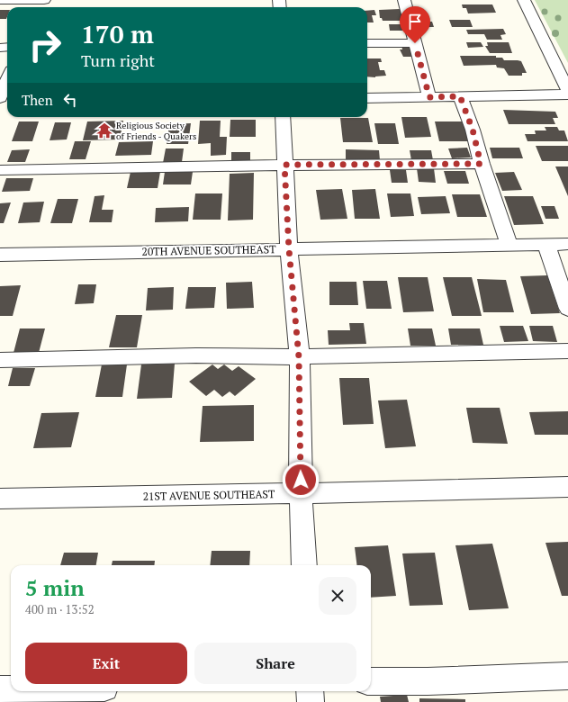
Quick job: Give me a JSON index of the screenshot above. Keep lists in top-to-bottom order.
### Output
{
  "streets": {
    "street": ["20TH AVENUE SOUTHEAST", "21ST AVENUE SOUTHEAST"]
  },
  "places": {
    "temple": ["Religious Society of Friends - Quakers"]
  },
  "page": {
    "turn": ["170 m", "Turn right"],
    "then": "Then",
    "heading": ["5 min", "400 m · 13:52"],
    "buttons": ["Exit", "Share"]
  }
}
